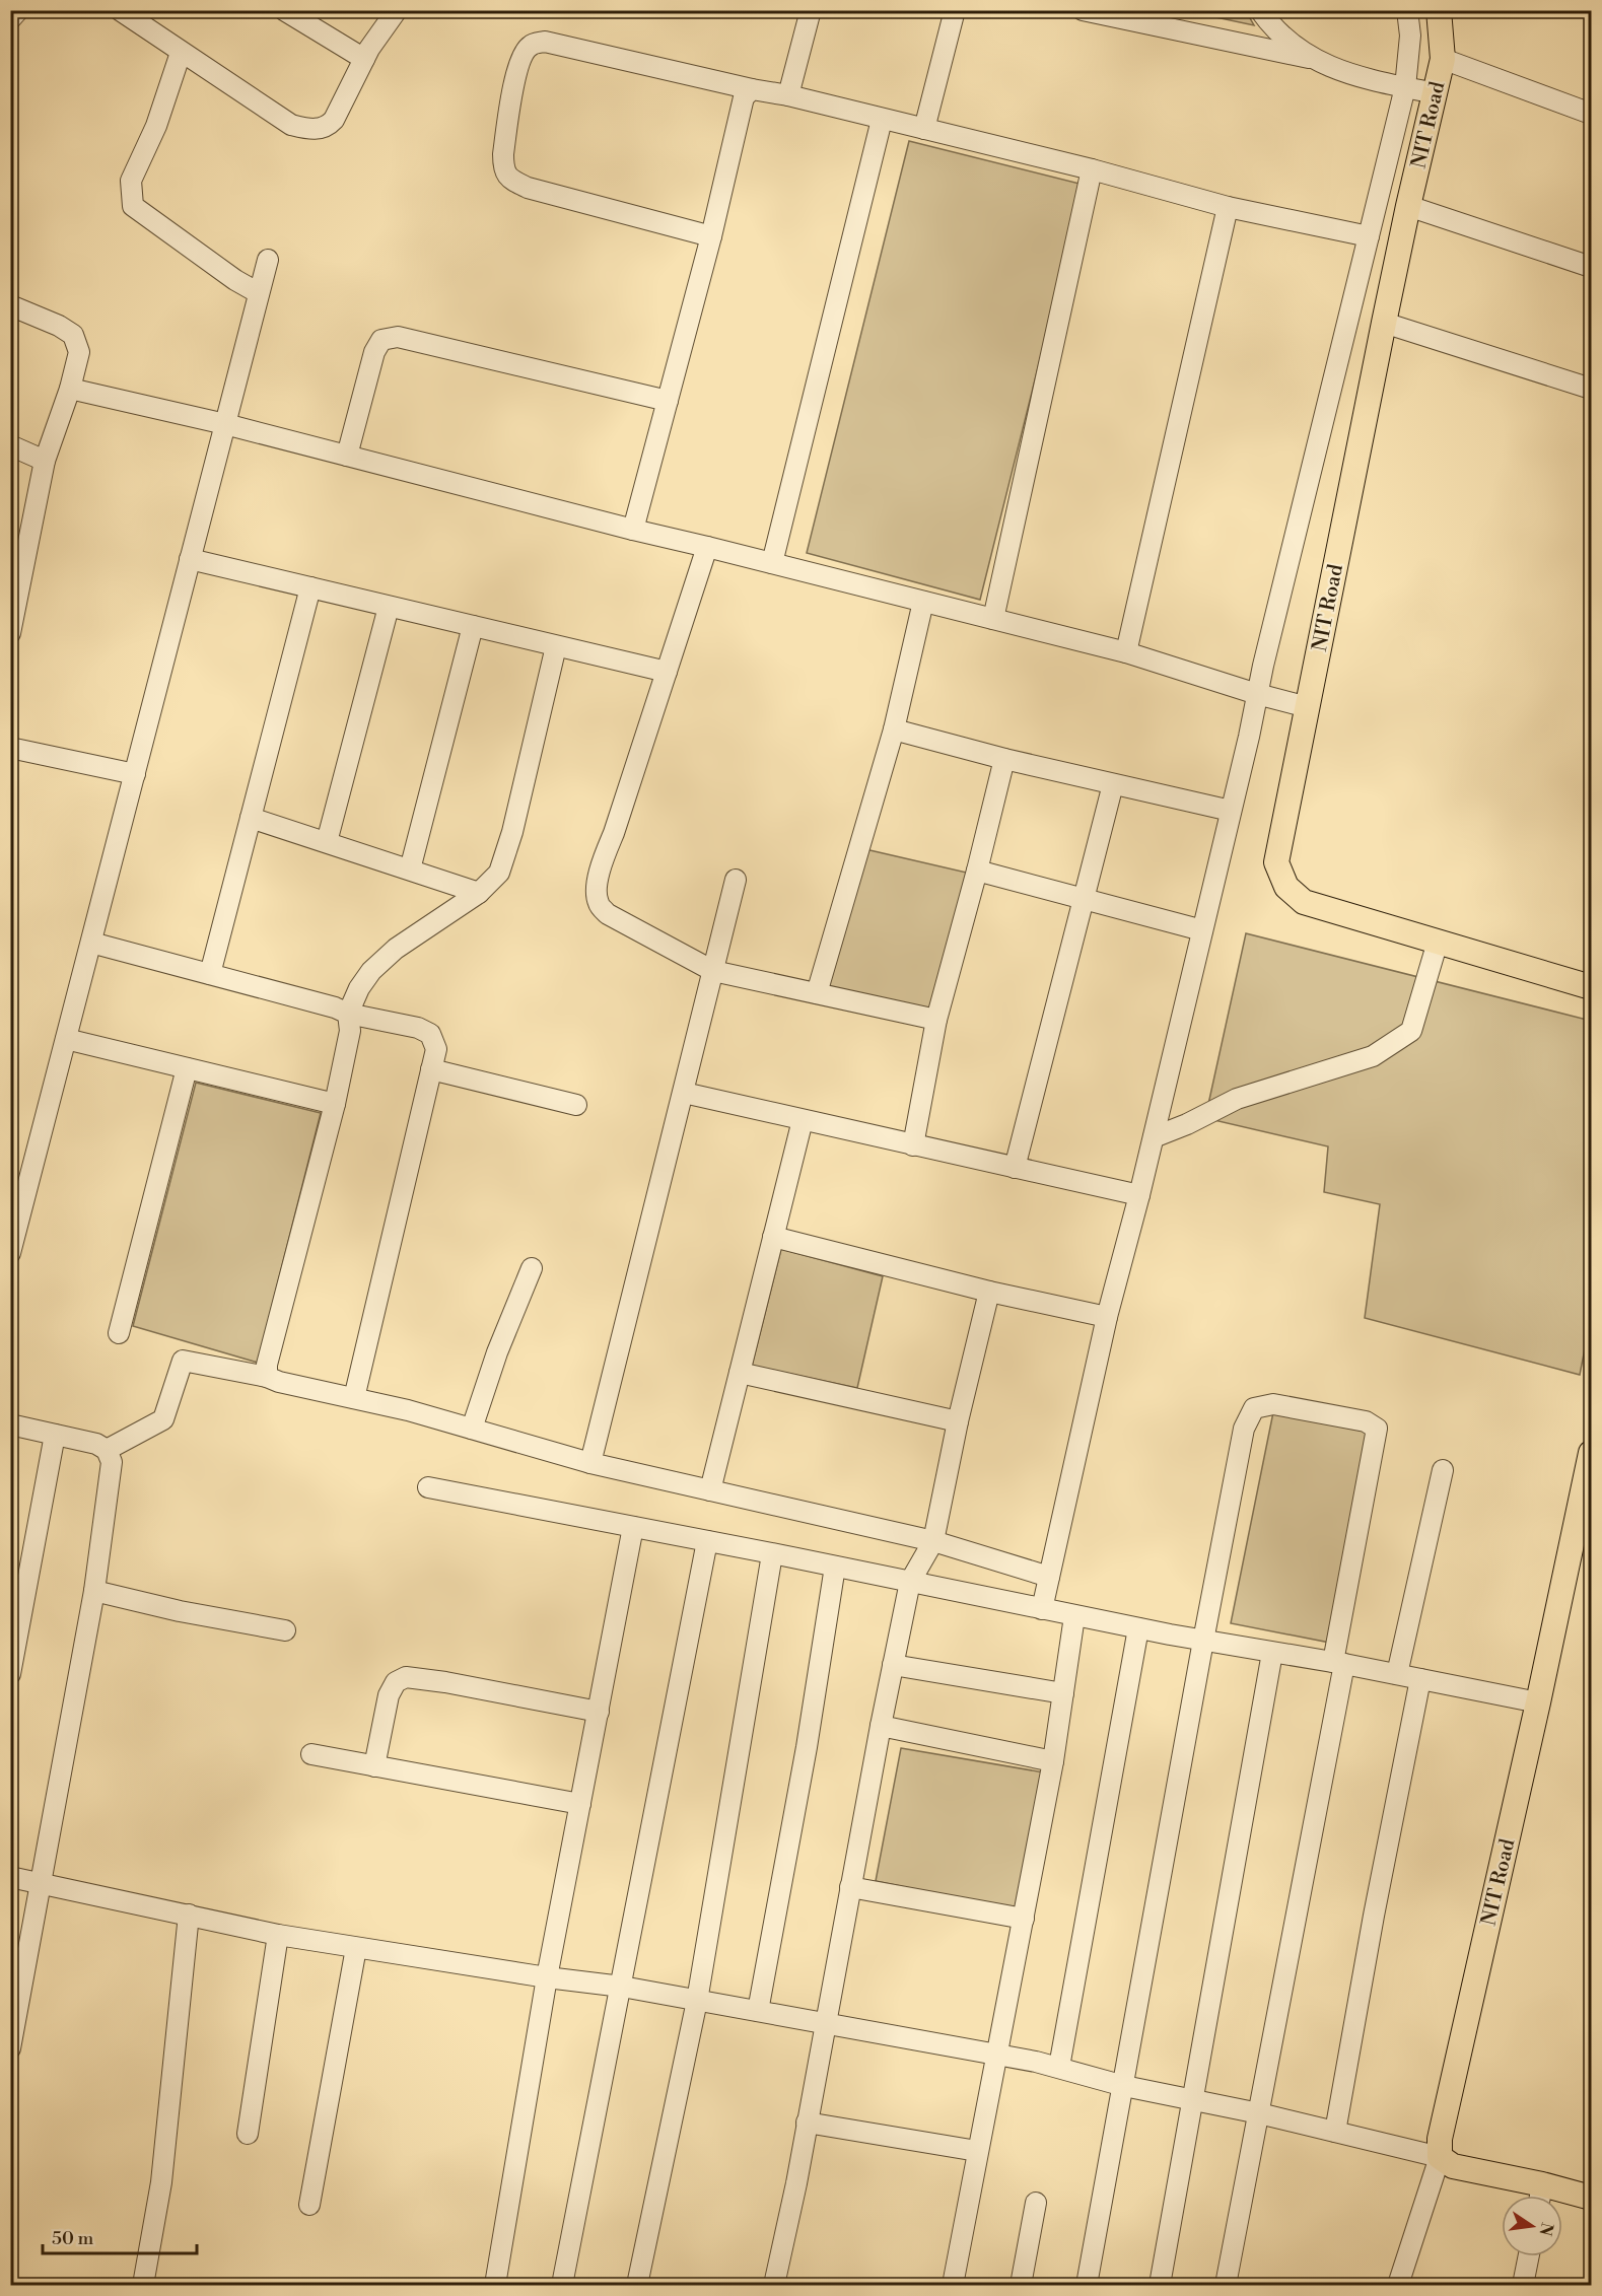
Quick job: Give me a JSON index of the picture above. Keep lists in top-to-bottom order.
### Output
{
  "streets": {
    "main road": ["NIT Road"]
  },
  "scale_bar": "50 m",
  "north": "right"
}
